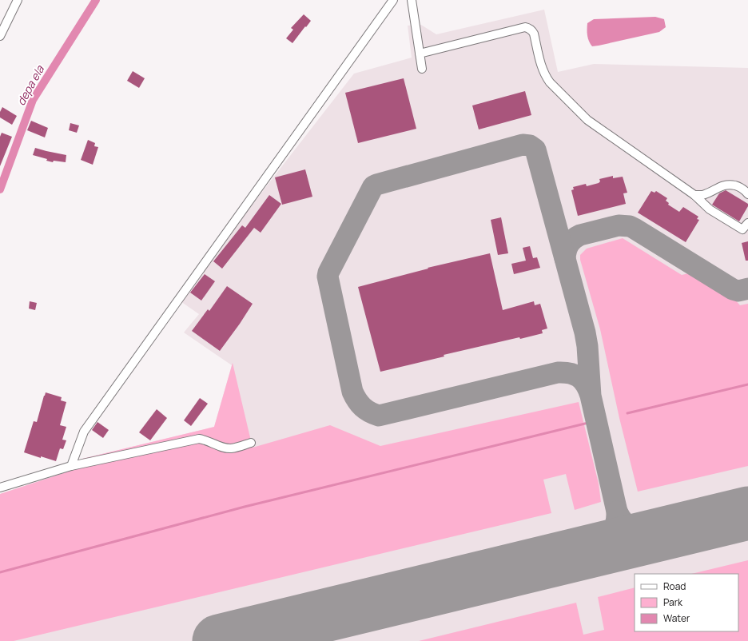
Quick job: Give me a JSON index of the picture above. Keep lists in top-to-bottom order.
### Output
{
  "water": ["depa ela"],
  "legend": ["Road", "Park", "Water"]
}
